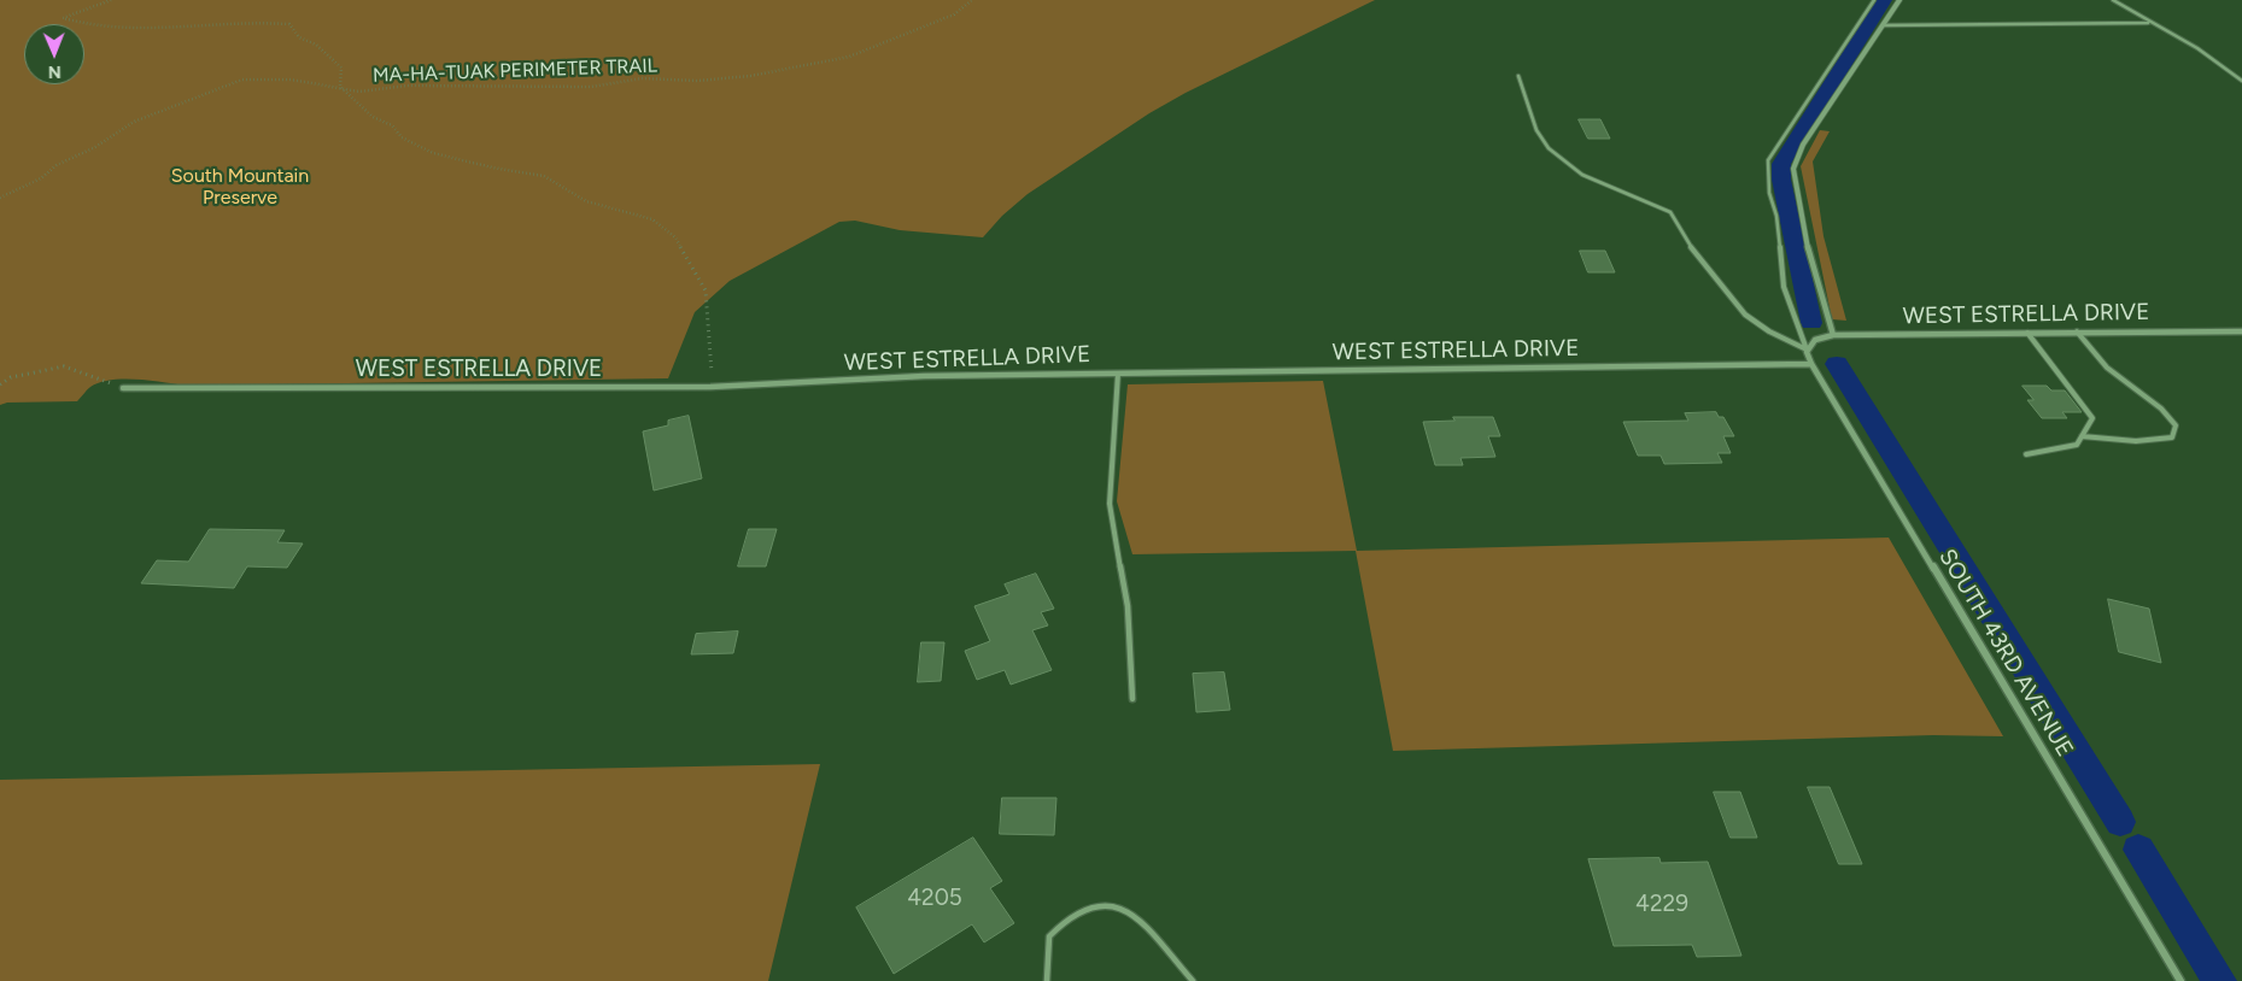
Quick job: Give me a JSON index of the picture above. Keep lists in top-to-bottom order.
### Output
{
  "streets": {
    "street": ["WEST ESTRELLA DRIVE", "SOUTH 43RD AVENUE"],
    "path": ["MA-HA-TUAK PERIMETER TRAIL"]
  },
  "crossings": [
    ["WEST ESTRELLA DRIVE", "SOUTH 43RD AVENUE"]
  ],
  "parks": ["South Mountain Preserve"],
  "house_numbers": ["4205", "4229"],
  "north": "bottom"
}
